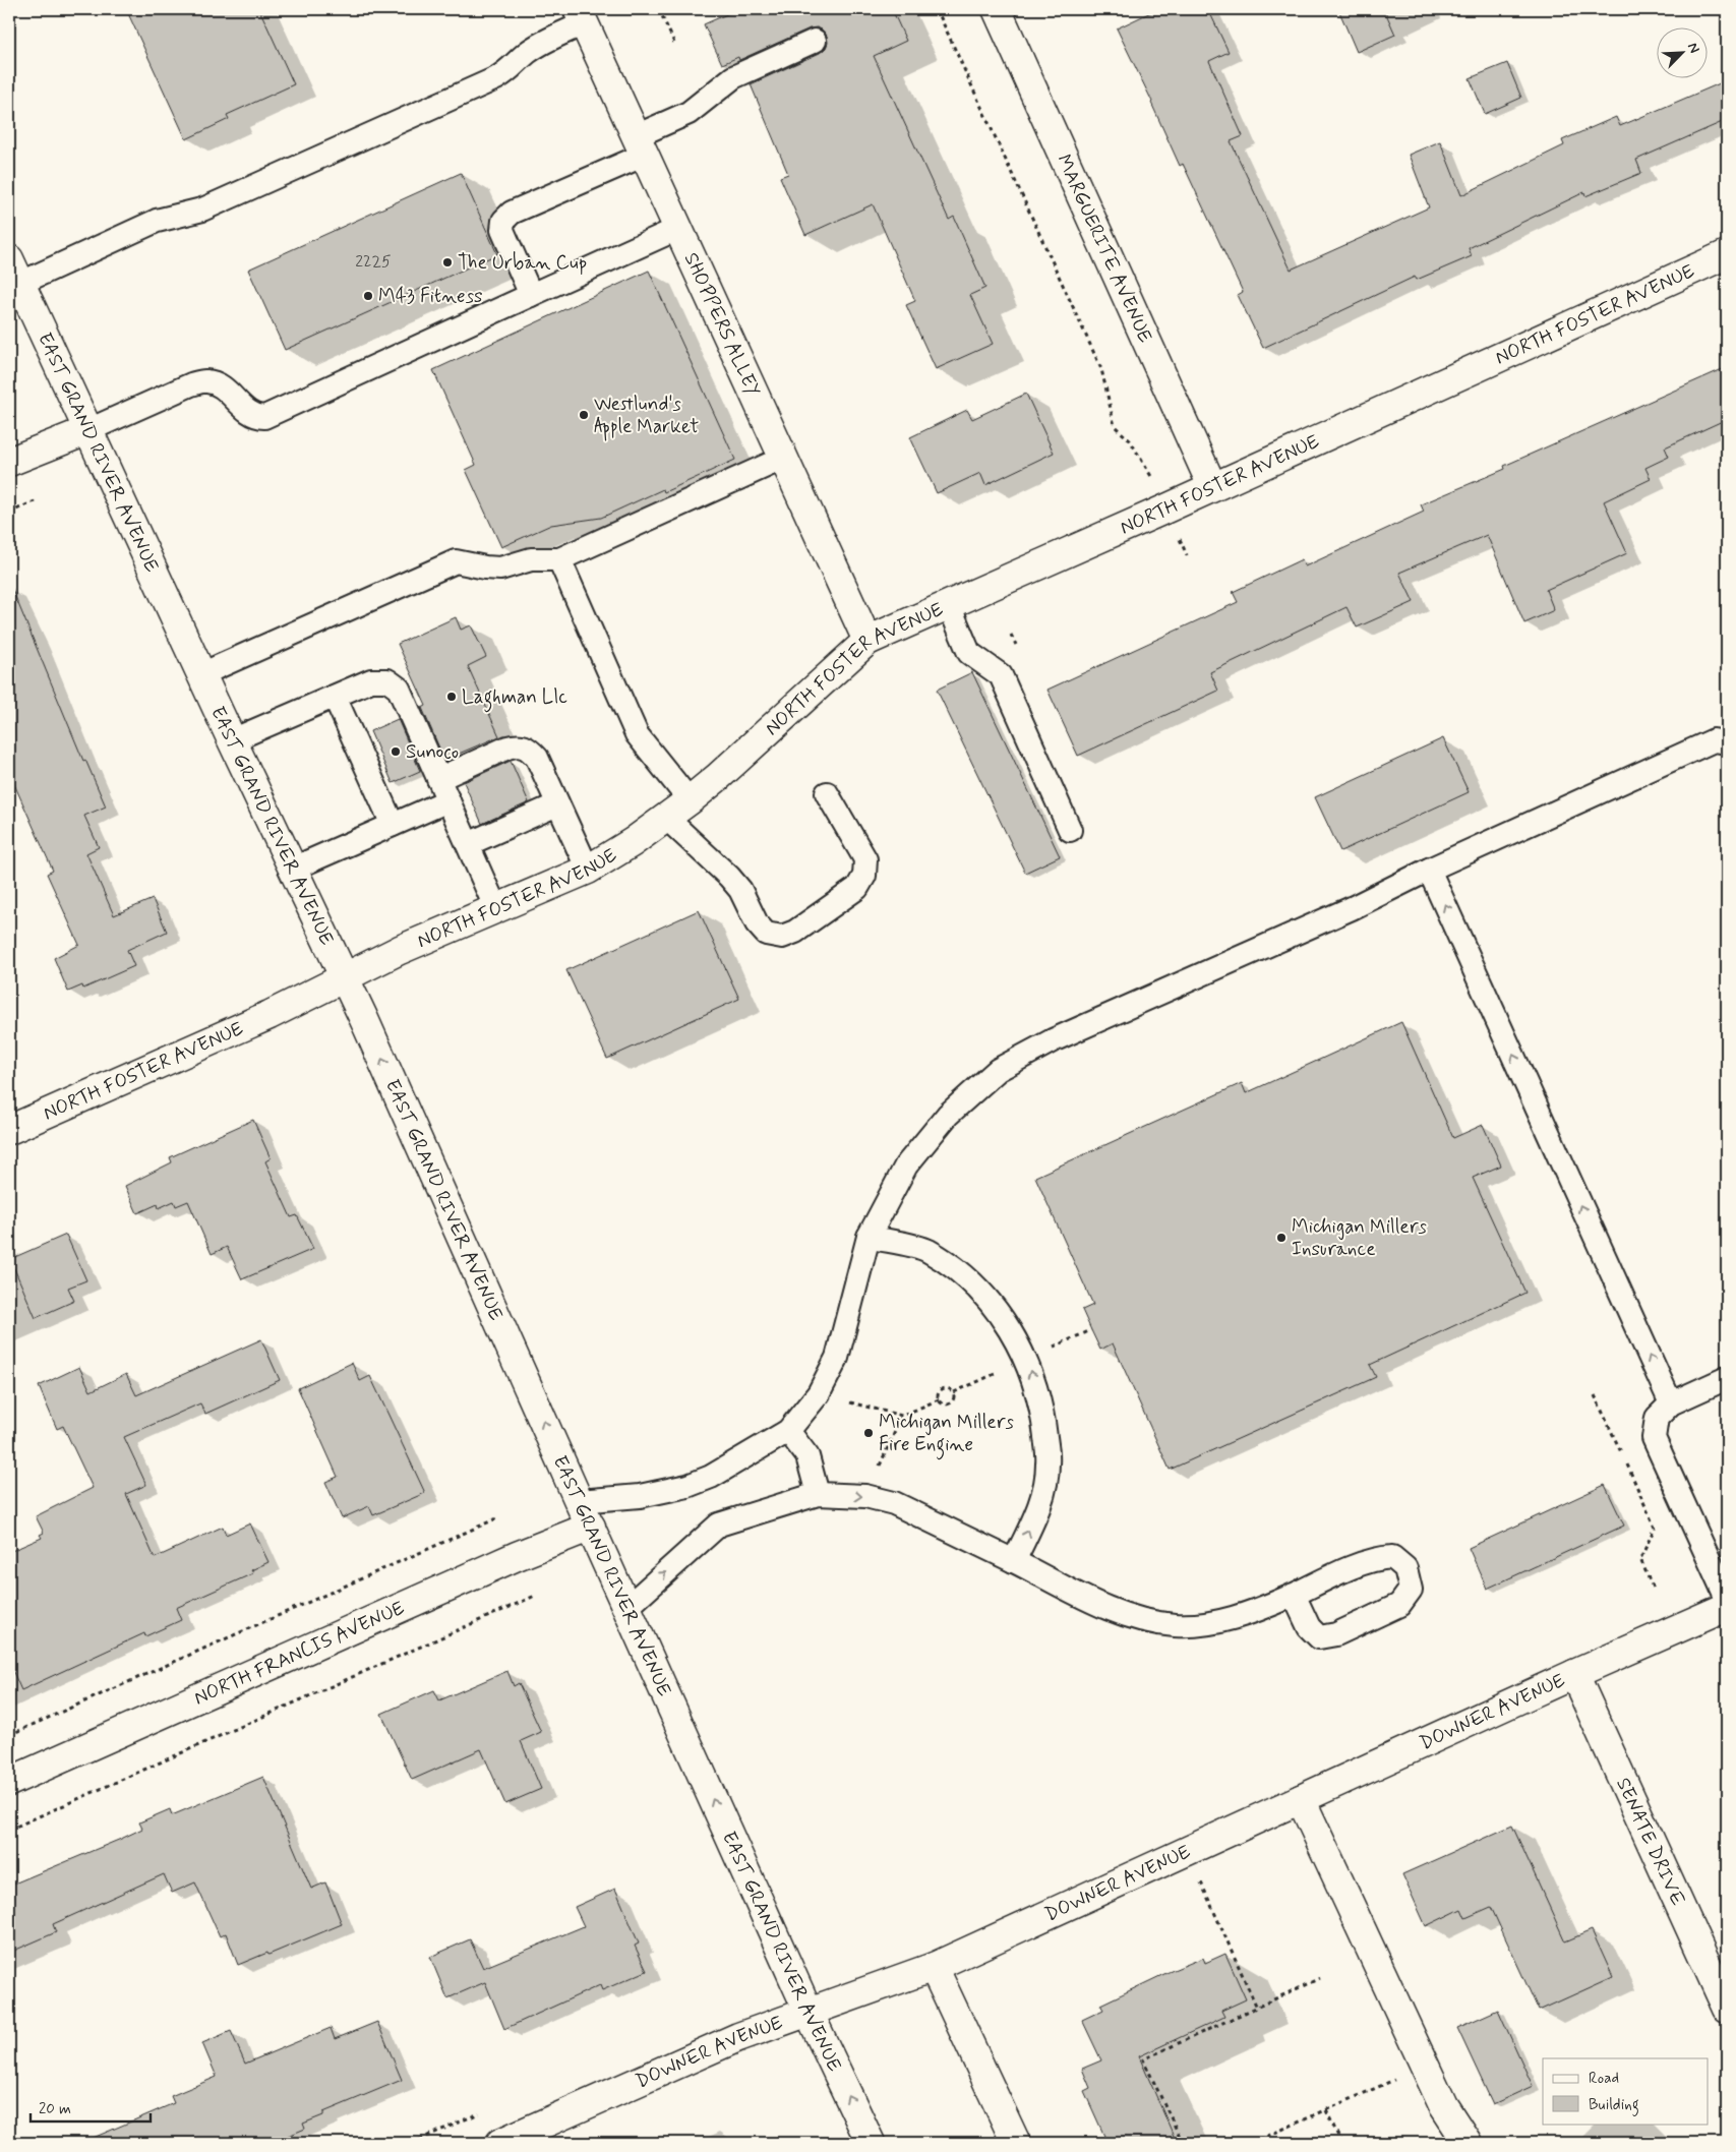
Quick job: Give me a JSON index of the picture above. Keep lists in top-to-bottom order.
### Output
{
  "streets": {
    "street": [
      "MARGUERITE AVENUE",
      "NORTH FOSTER AVENUE",
      "SHOPPERS ALLEY",
      "EAST GRAND RIVER AVENUE",
      "NORTH FRANCIS AVENUE",
      "DOWNER AVENUE",
      "SENATE DRIVE"
    ]
  },
  "crossings": [
    ["MARGUERITE AVENUE", "NORTH FOSTER AVENUE"],
    ["NORTH FOSTER AVENUE", "SHOPPERS ALLEY"],
    ["NORTH FOSTER AVENUE", "EAST GRAND RIVER AVENUE"],
    ["EAST GRAND RIVER AVENUE", "NORTH FRANCIS AVENUE"],
    ["EAST GRAND RIVER AVENUE", "DOWNER AVENUE"],
    ["DOWNER AVENUE", "SENATE DRIVE"]
  ],
  "one_way": ["EAST GRAND RIVER AVENUE"],
  "places": [
    "The Urban Cup",
    "M43 Fitness",
    "Westlund's Apple Market",
    "Laghman Llc",
    "Sunoco",
    "Michigan Millers Insurance",
    "Michigan Millers Fire Engine"
  ],
  "house_numbers": ["2225"],
  "legend": ["Road", "Building"],
  "scale_bar": "20 m",
  "north": "top right"
}
